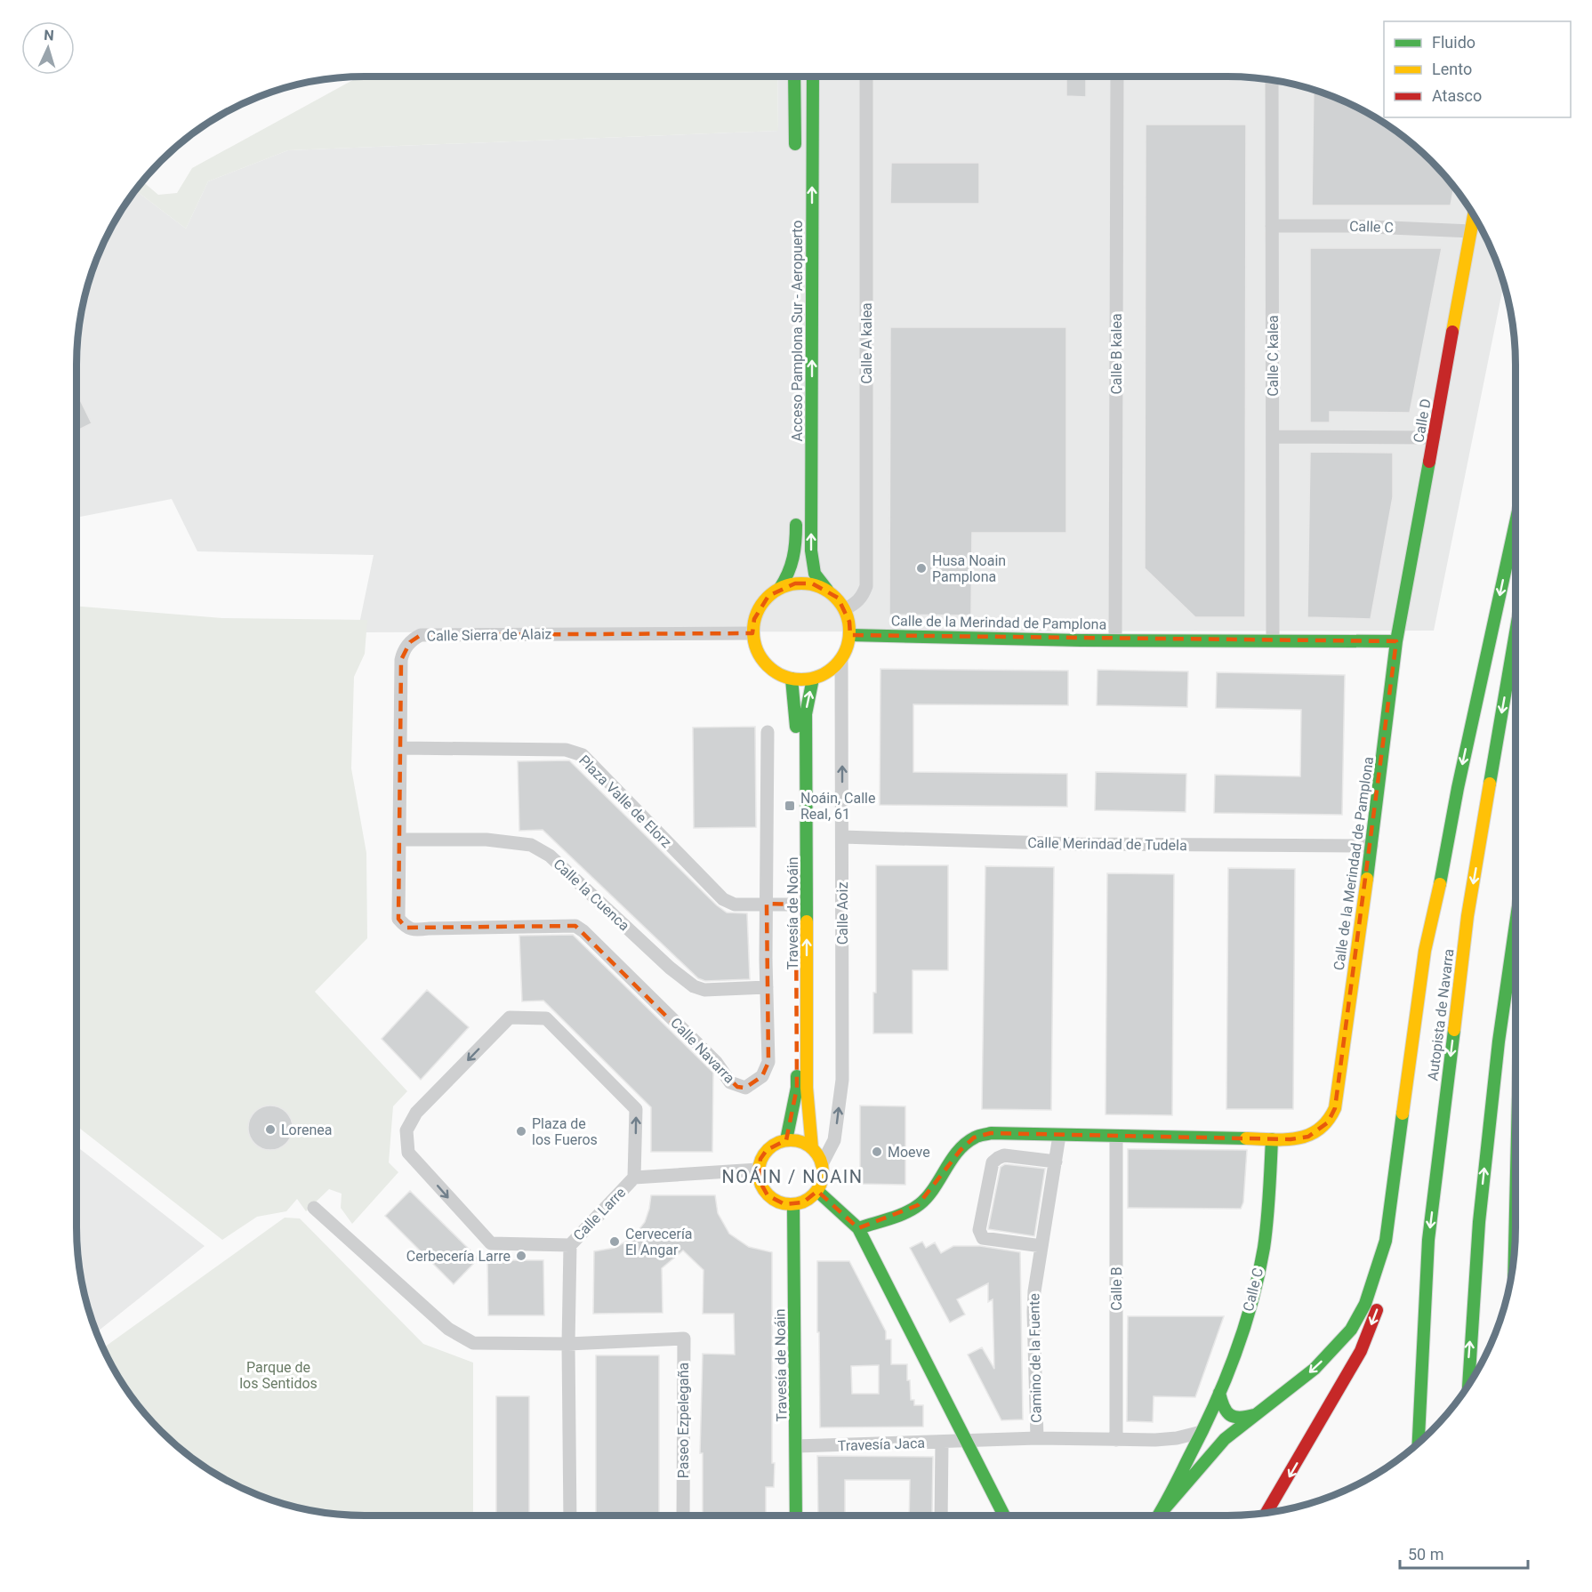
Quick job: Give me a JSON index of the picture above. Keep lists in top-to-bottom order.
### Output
{
  "streets": {
    "main road": [
      "Calle C",
      "Acceso Pamplona Sur - Aeropuerto",
      "Calle D",
      "Calle de la Merindad de Pamplona",
      "Travesía de Noáin",
      "Autopista de Navarra"
    ],
    "street": [
      "Calle A kalea",
      "Calle B kalea",
      "Calle C kalea",
      "Calle Sierra de Alaiz",
      "Plaza Valle de Elorz",
      "Calle Merindad de Tudela",
      "Calle la Cuenca",
      "Calle Aoiz",
      "Calle Navarra",
      "Calle Larre",
      "Calle B",
      "Camino de la Fuente",
      "Paseo Ezpelegaña",
      "Travesía Jaca"
    ]
  },
  "crossings": [
    ["Calle C", "Calle C kalea"],
    ["Calle C", "Calle D"],
    ["Calle C", "Calle de la Merindad de Pamplona"],
    ["Acceso Pamplona Sur - Aeropuerto", "Calle A kalea"],
    ["Acceso Pamplona Sur - Aeropuerto", "Calle de la Merindad de Pamplona"],
    ["Acceso Pamplona Sur - Aeropuerto", "Calle Sierra de Alaiz"],
    ["Acceso Pamplona Sur - Aeropuerto", "Travesía de Noáin"],
    ["Acceso Pamplona Sur - Aeropuerto", "Calle Aoiz"],
    ["Calle A kalea", "Calle de la Merindad de Pamplona"],
    ["Calle A kalea", "Calle Sierra de Alaiz"],
    ["Calle A kalea", "Travesía de Noáin"],
    ["Calle A kalea", "Calle Aoiz"],
    ["Calle B kalea", "Calle de la Merindad de Pamplona"],
    ["Calle C kalea", "Calle de la Merindad de Pamplona"],
    ["Calle D", "Calle de la Merindad de Pamplona"],
    ["Calle de la Merindad de Pamplona", "Calle Sierra de Alaiz"],
    ["Calle de la Merindad de Pamplona", "Calle Merindad de Tudela"],
    ["Calle de la Merindad de Pamplona", "Travesía de Noáin"],
    ["Calle de la Merindad de Pamplona", "Calle Aoiz"],
    ["Calle de la Merindad de Pamplona", "Calle B"],
    ["Calle de la Merindad de Pamplona", "Camino de la Fuente"],
    ["Calle Sierra de Alaiz", "Plaza Valle de Elorz"],
    ["Calle Sierra de Alaiz", "Calle la Cuenca"],
    ["Calle Sierra de Alaiz", "Travesía de Noáin"],
    ["Calle Sierra de Alaiz", "Calle Aoiz"],
    ["Calle Sierra de Alaiz", "Calle Navarra"],
    ["Plaza Valle de Elorz", "Travesía de Noáin"],
    ["Plaza Valle de Elorz", "Calle Navarra"],
    ["Calle Merindad de Tudela", "Calle Aoiz"],
    ["Calle la Cuenca", "Calle Navarra"],
    ["Travesía de Noáin", "Calle Aoiz"],
    ["Travesía de Noáin", "Calle Larre"],
    ["Travesía de Noáin", "Travesía Jaca"],
    ["Calle Aoiz", "Calle Larre"],
    ["Calle Larre", "Paseo Ezpelegaña"]
  ],
  "one_way": ["Calle Aoiz"],
  "districts": ["NOÁIN / NOAIN"],
  "parks": ["Parque de los Sentidos"],
  "places": {
    "other": [
      "Husa Noain Pamplona",
      "Lorenea",
      "Plaza de los Fueros",
      "Moeve",
      "Cervecería El Angar",
      "Cerbecería Larre"
    ],
    "transit": ["Noáin, Calle Real, 61"]
  },
  "legend": ["Fluido", "Lento", "Atasco"],
  "scale_bar": "50 m",
  "north": "top"
}
